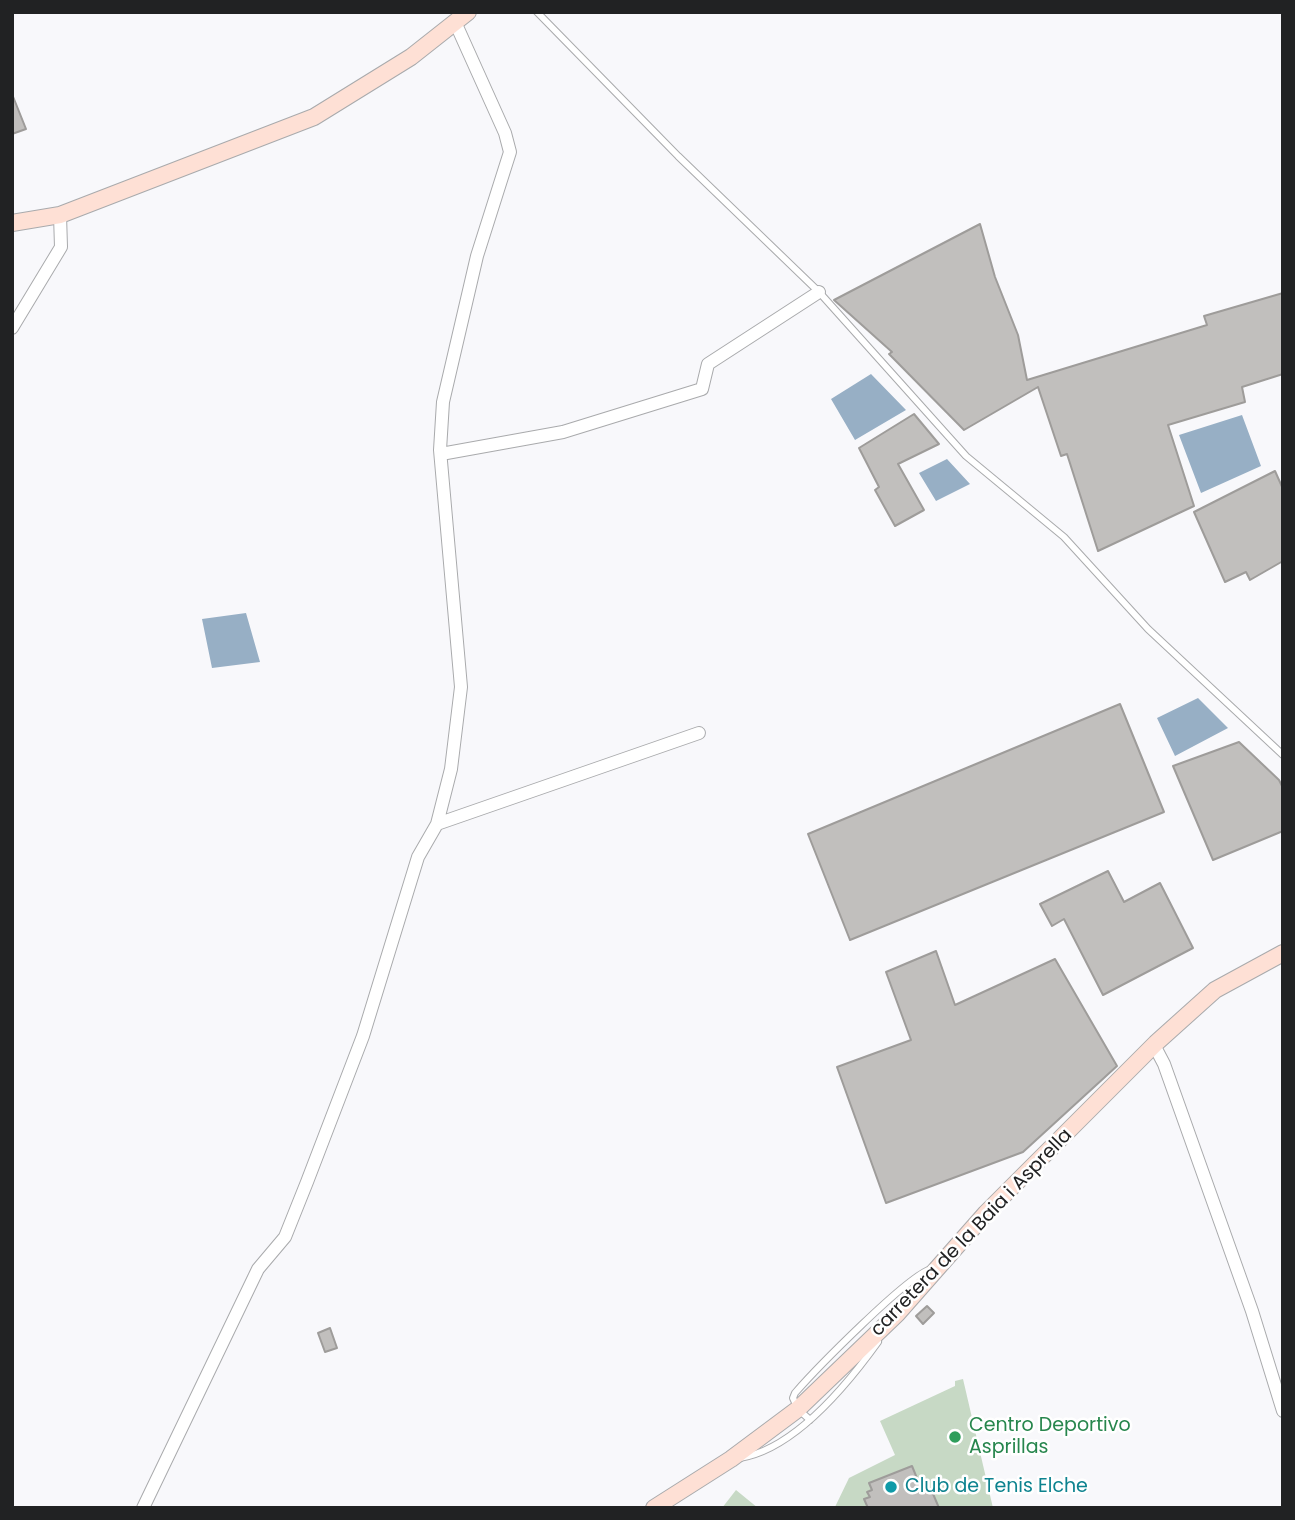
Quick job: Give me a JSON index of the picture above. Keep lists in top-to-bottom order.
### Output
{
  "streets": {
    "main road": ["carretera de la Baia i Asprella"]
  },
  "places": ["Centro Deportivo Asprillas", "Club de Tenis Elche"]
}
